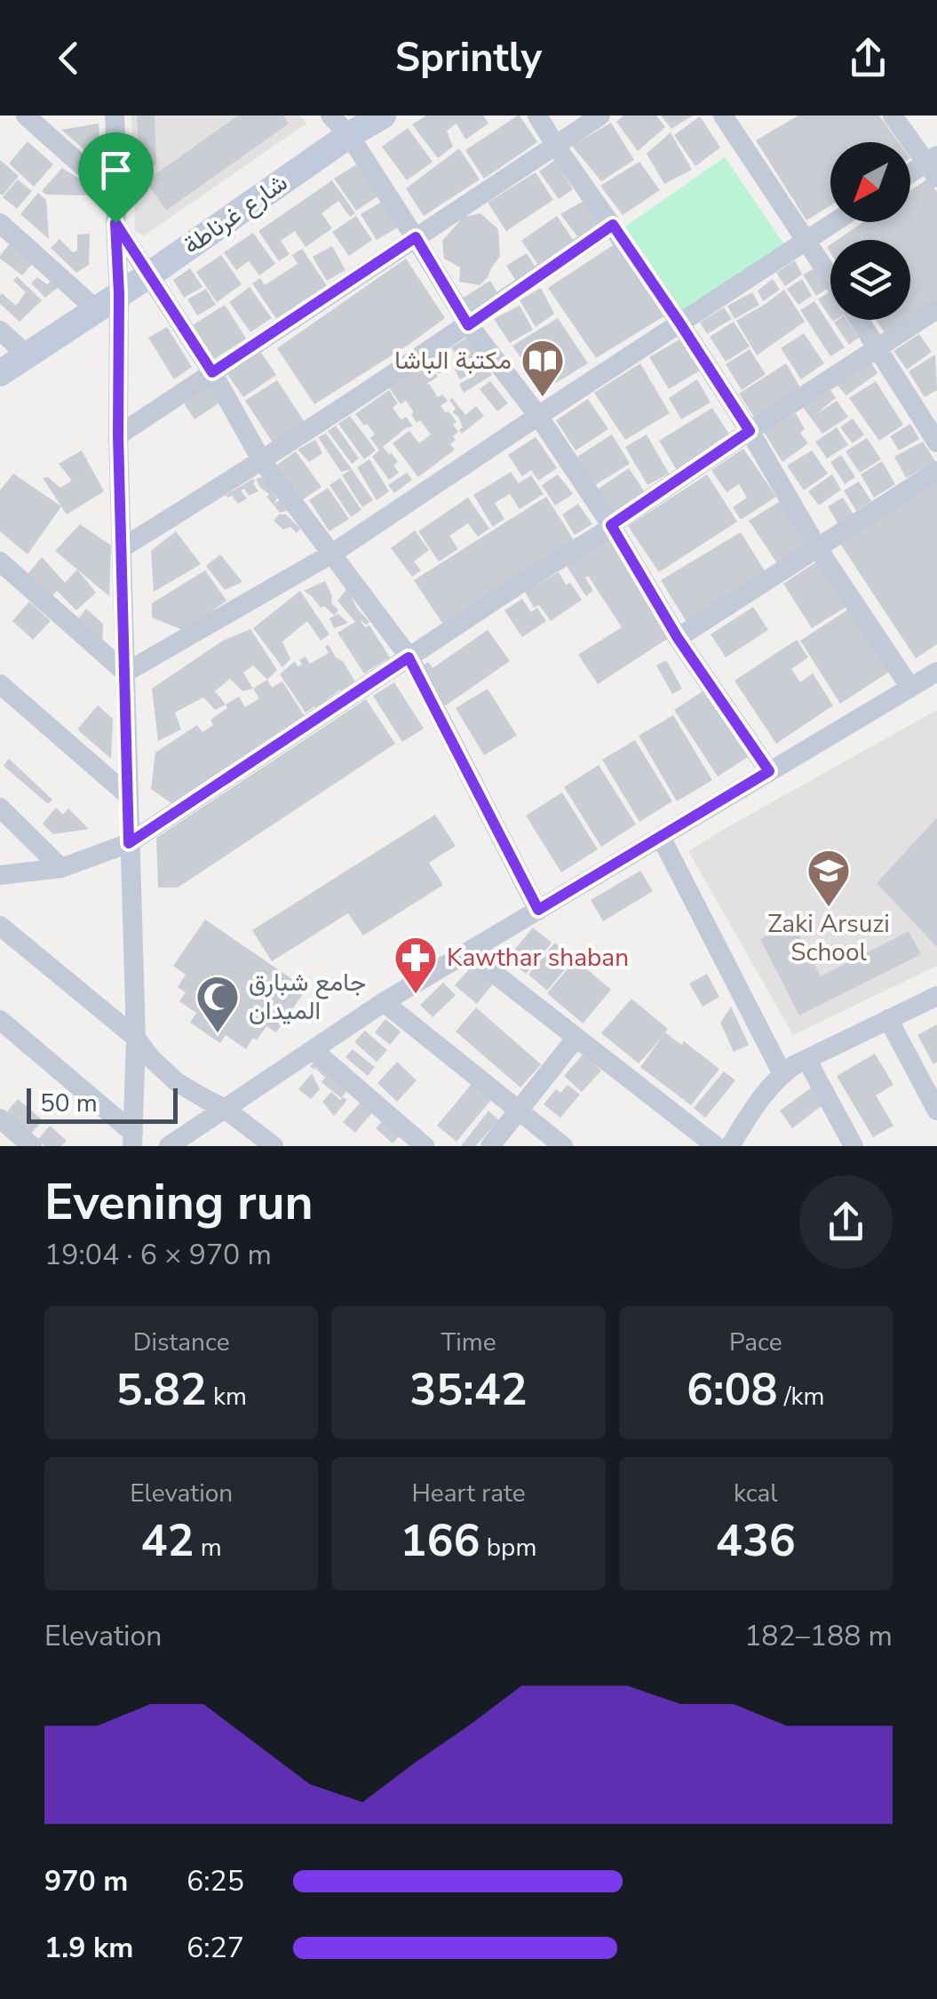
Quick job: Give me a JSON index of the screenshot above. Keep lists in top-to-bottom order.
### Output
{
  "streets": {
    "main road": ["شارع غرناطة"]
  },
  "places": {
    "library": ["مكتبة الباشا"],
    "school or university": ["Zaki Arsuzi School"],
    "pharmacy": ["Kawthar shaban"],
    "mosque": ["جامع شبارق الميدان"]
  },
  "scale_bar": "50 m",
  "north": "bottom left",
  "page": {
    "header": "Sprintly",
    "scale": "50 m",
    "heading": ["Evening run", "19:04 · 6 × 970 m"],
    "stats": [
      ["Distance", "5.82 km"],
      ["Time", "35:42"],
      ["Pace", "6:08 /km"],
      ["Elevation", "42 m"],
      ["Heart rate", "166 bpm"],
      ["kcal", "436"]
    ],
    "chart": ["Elevation", "182–188 m"],
    "list": [
      {
        "name": "970 m",
        "note": "6:25"
      },
      {
        "name": "1.9 km",
        "note": "6:27"
      }
    ]
  }
}
